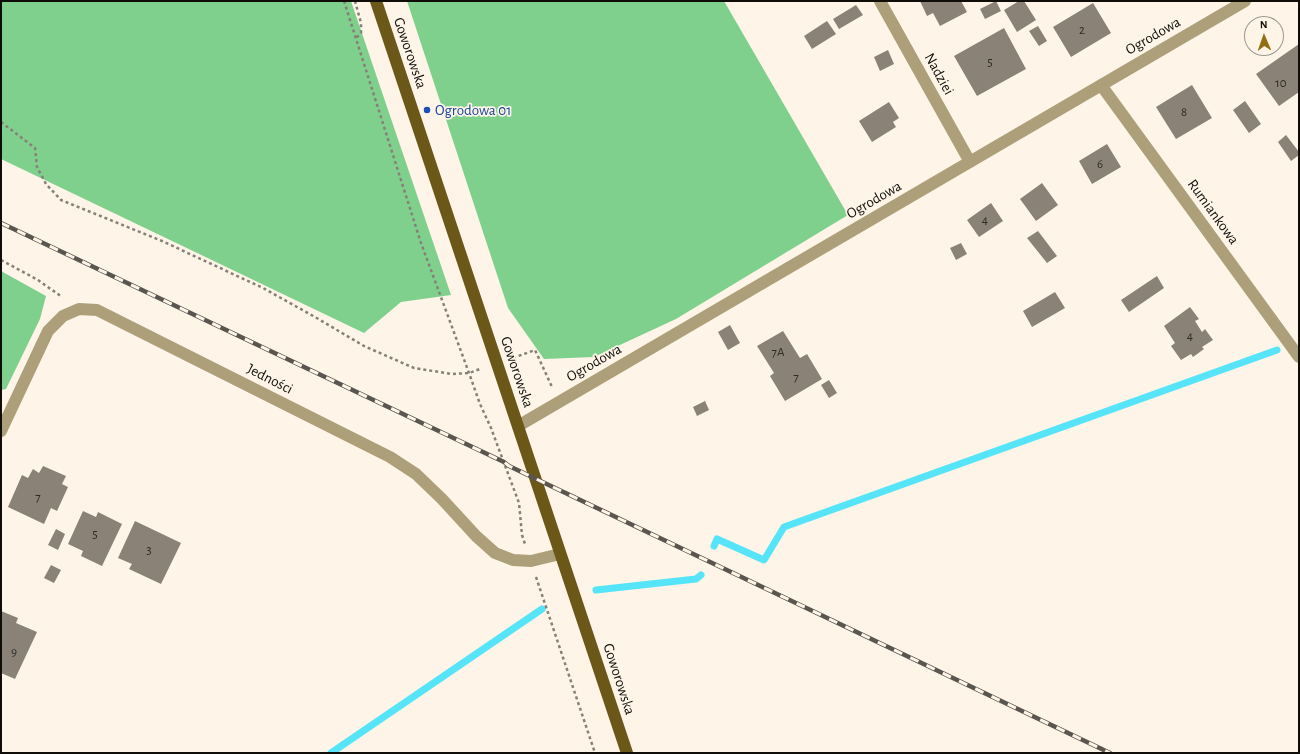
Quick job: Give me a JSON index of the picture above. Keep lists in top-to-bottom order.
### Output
{
  "streets": {
    "main road": ["Goworowska"],
    "street": [
      "Ogrodowa",
      "Nadziei",
      "Rumiankowa",
      "Jedności"
    ]
  },
  "crossings": [
    ["Ogrodowa", "Goworowska"],
    ["Ogrodowa", "Nadziei"],
    ["Ogrodowa", "Rumiankowa"],
    ["Goworowska", "Jedności"]
  ],
  "places": ["Ogrodowa 01"],
  "house_numbers": [
    "2",
    "5",
    "10",
    "8",
    "6",
    "4",
    "4",
    "7A",
    "7",
    "7",
    "5",
    "3",
    "9"
  ],
  "north": "top"
}
